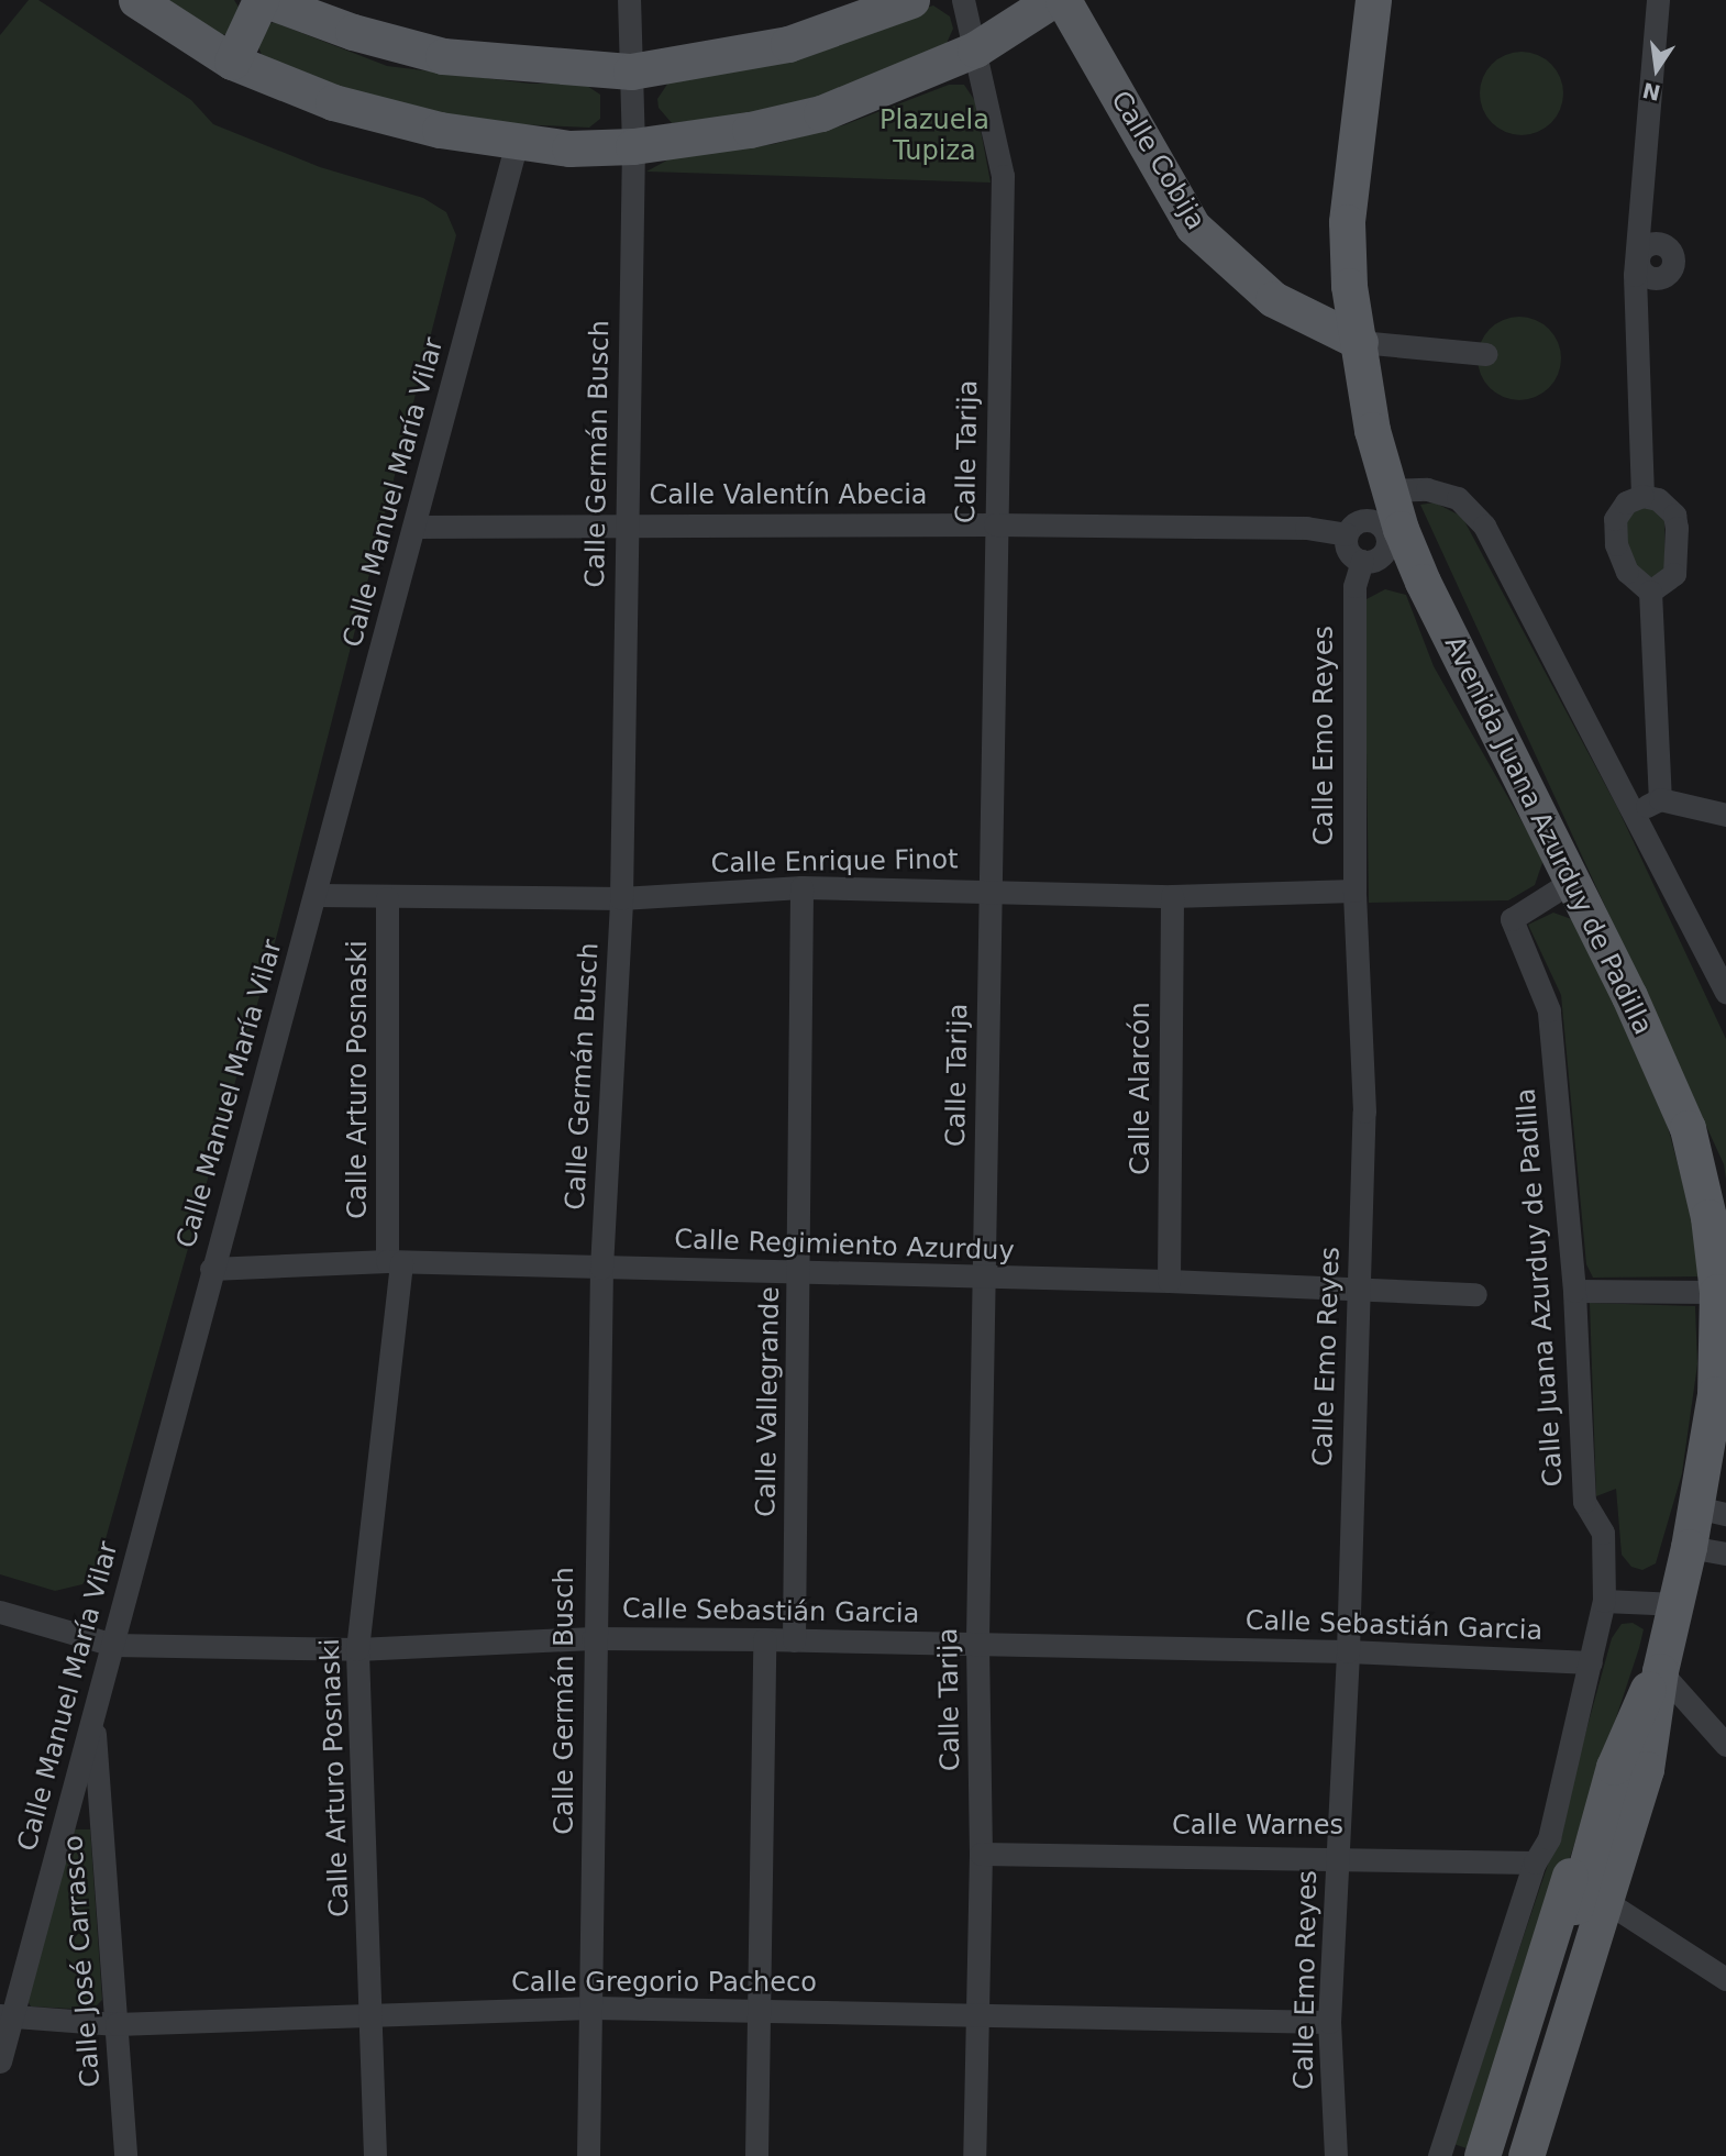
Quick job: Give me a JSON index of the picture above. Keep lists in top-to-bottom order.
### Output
{
  "streets": {
    "main road": ["Calle Cobija", "Avenida Juana Azurduy de Padilla"],
    "street": [
      "Calle Tarija",
      "Calle Germán Busch",
      "Calle Manuel María Vilar",
      "Calle Valentín Abecia",
      "Calle Emo Reyes",
      "Calle Enrique Finot",
      "Calle Arturo Posnaski",
      "Calle Alarcón",
      "Calle Regimiento Azurduy",
      "Calle Juana Azurduy de Padilla",
      "Calle Vallegrande",
      "Calle Sebastián Garcia",
      "Calle Warnes",
      "Calle José Carrasco",
      "Calle Gregorio Pacheco"
    ]
  },
  "crossings": [
    ["Calle Cobija", "Avenida Juana Azurduy de Padilla"],
    ["Calle Tarija", "Calle Valentín Abecia"],
    ["Calle Tarija", "Calle Enrique Finot"],
    ["Calle Tarija", "Calle Regimiento Azurduy"],
    ["Calle Tarija", "Calle Sebastián Garcia"],
    ["Calle Tarija", "Calle Warnes"],
    ["Calle Tarija", "Calle Gregorio Pacheco"],
    ["Calle Germán Busch", "Calle Valentín Abecia"],
    ["Calle Germán Busch", "Calle Enrique Finot"],
    ["Calle Germán Busch", "Calle Regimiento Azurduy"],
    ["Calle Germán Busch", "Calle Sebastián Garcia"],
    ["Calle Germán Busch", "Calle Gregorio Pacheco"],
    ["Calle Manuel María Vilar", "Calle Valentín Abecia"],
    ["Calle Manuel María Vilar", "Calle Enrique Finot"],
    ["Calle Manuel María Vilar", "Calle Regimiento Azurduy"],
    ["Calle Manuel María Vilar", "Calle Sebastián Garcia"],
    ["Calle Manuel María Vilar", "Calle José Carrasco"],
    ["Calle Manuel María Vilar", "Calle Gregorio Pacheco"],
    ["Calle Valentín Abecia", "Calle Emo Reyes"],
    ["Calle Emo Reyes", "Calle Enrique Finot"],
    ["Calle Emo Reyes", "Calle Regimiento Azurduy"],
    ["Calle Emo Reyes", "Calle Sebastián Garcia"],
    ["Calle Emo Reyes", "Calle Warnes"],
    ["Calle Emo Reyes", "Calle Gregorio Pacheco"],
    ["Avenida Juana Azurduy de Padilla", "Calle Juana Azurduy de Padilla"],
    ["Calle Enrique Finot", "Calle Arturo Posnaski"],
    ["Calle Enrique Finot", "Calle Alarcón"],
    ["Calle Enrique Finot", "Calle Vallegrande"],
    ["Calle Arturo Posnaski", "Calle Regimiento Azurduy"],
    ["Calle Arturo Posnaski", "Calle Sebastián Garcia"],
    ["Calle Arturo Posnaski", "Calle Gregorio Pacheco"],
    ["Calle Alarcón", "Calle Regimiento Azurduy"],
    ["Calle Regimiento Azurduy", "Calle Vallegrande"],
    ["Calle Juana Azurduy de Padilla", "Calle Sebastián Garcia"],
    ["Calle Juana Azurduy de Padilla", "Calle Warnes"],
    ["Calle Vallegrande", "Calle Sebastián Garcia"],
    ["Calle José Carrasco", "Calle Gregorio Pacheco"]
  ],
  "parks": ["Plazuela Tupiza"],
  "north": "bottom"
}
